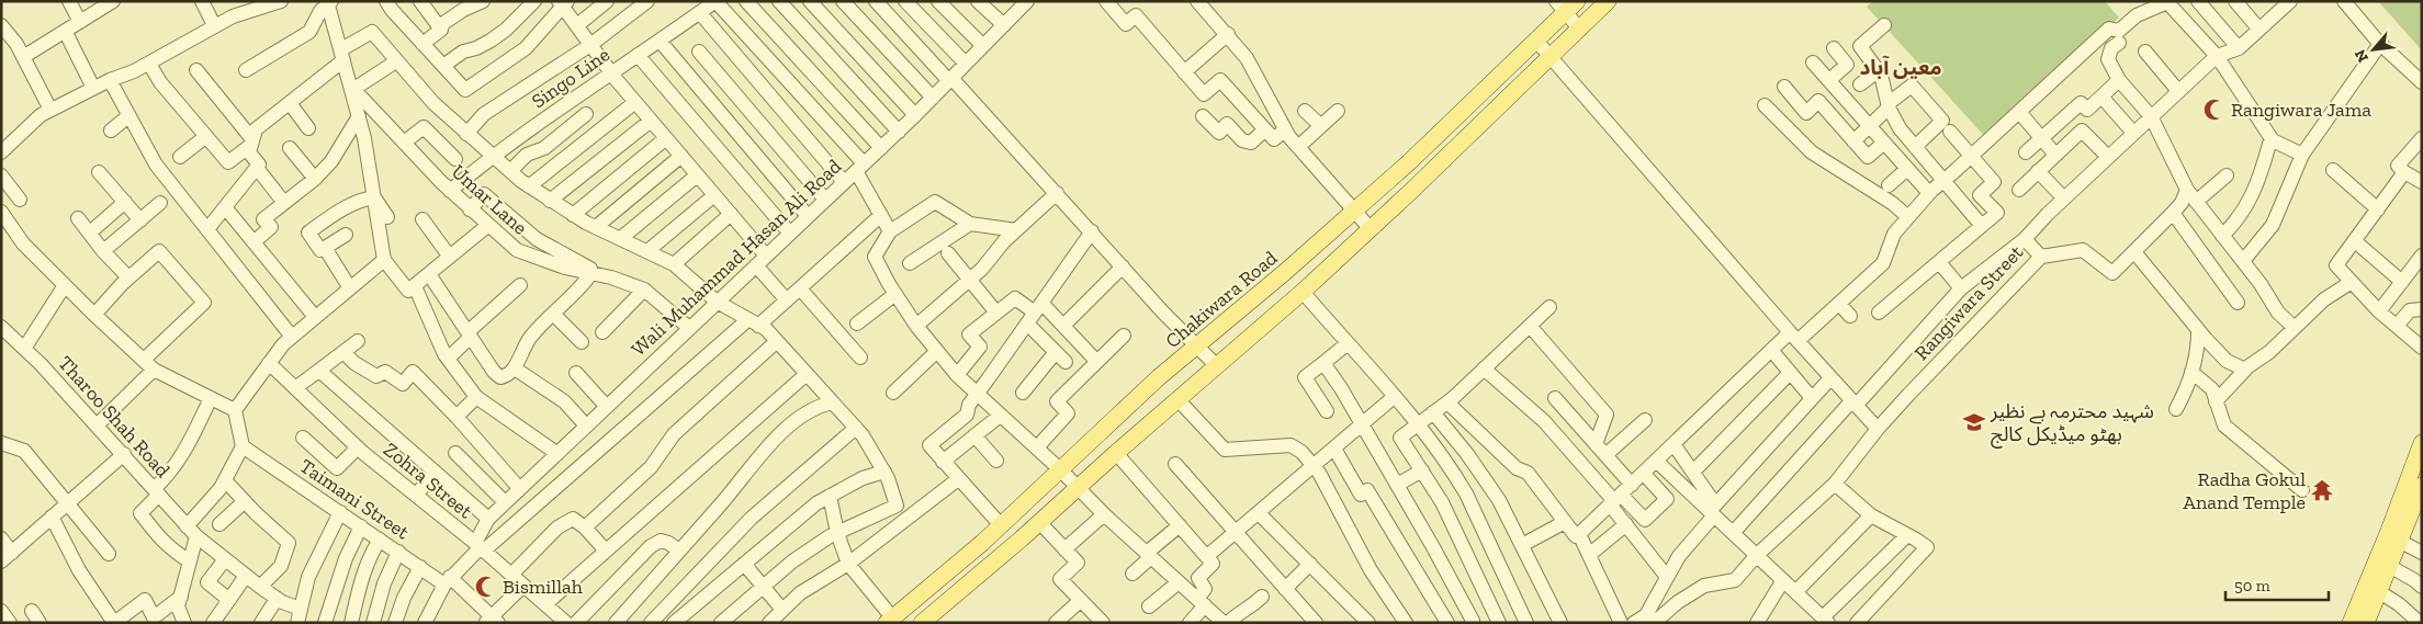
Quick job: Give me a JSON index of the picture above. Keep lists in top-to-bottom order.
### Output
{
  "streets": {
    "main road": ["Chakiwara Road"],
    "street": [
      "Singo Line",
      "Umar Lane",
      "Wali Muhammad Hasan Ali Road",
      "Rangiwara Street",
      "Tharoo Shah Road",
      "Zohra Street",
      "Taimani Street"
    ]
  },
  "crossings": [
    ["Singo Line", "Umar Lane"],
    ["Umar Lane", "Wali Muhammad Hasan Ali Road"],
    ["Wali Muhammad Hasan Ali Road", "Zohra Street"]
  ],
  "districts": ["معین آباد"],
  "places": {
    "mosque": ["Rangiwara Jama", "Bismillah"],
    "school or university": ["شہید محترمہ بے نظیر بھٹو میڈیکل کالج"],
    "temple": ["Radha Gokul Anand Temple"]
  },
  "scale_bar": "50 m",
  "north": "bottom left"
}
